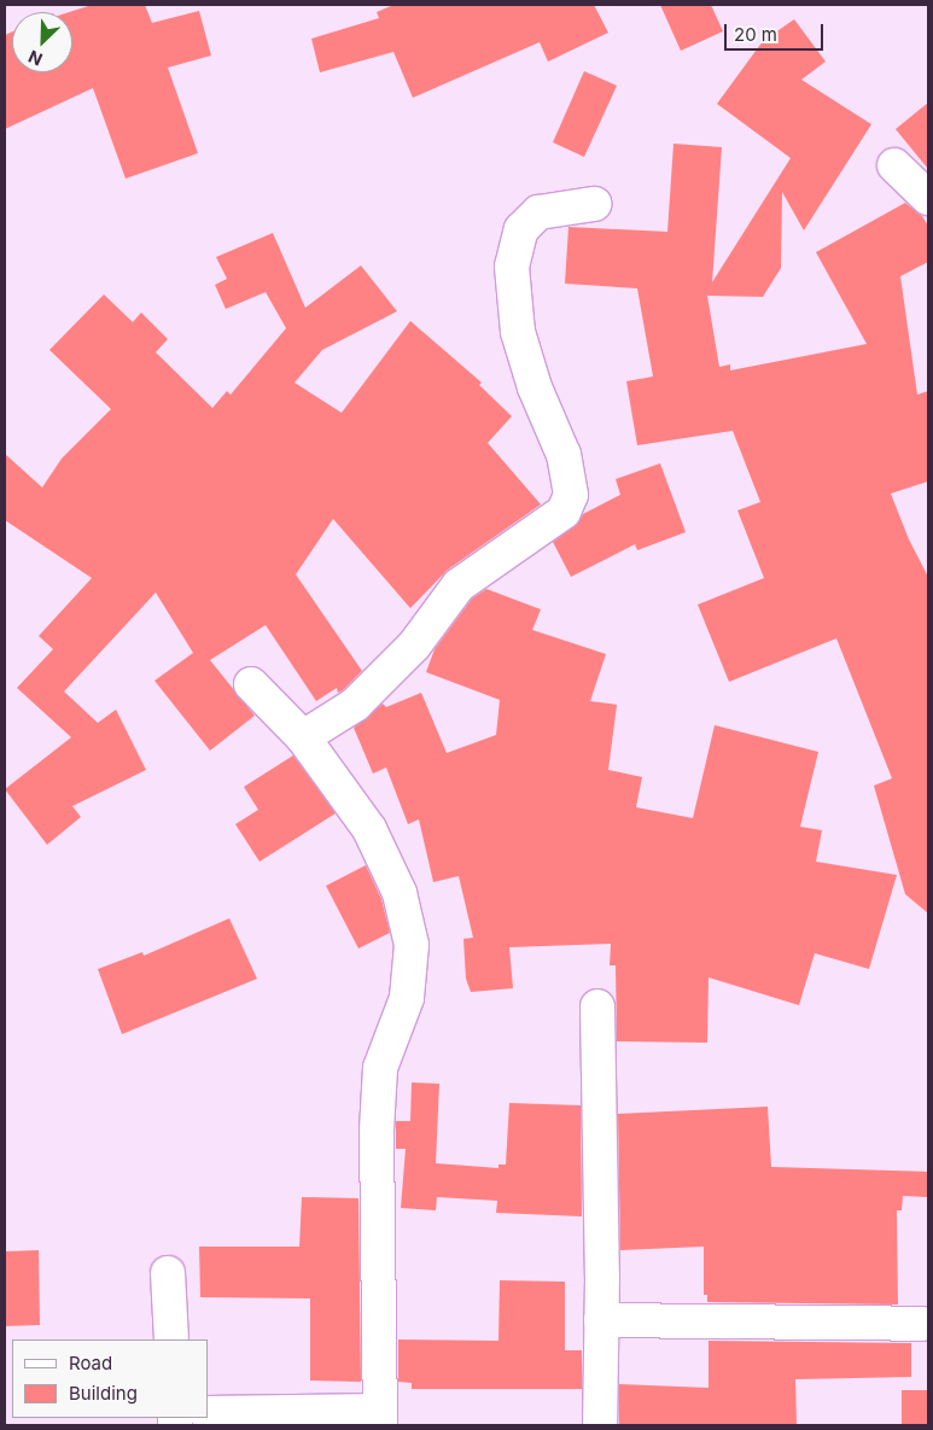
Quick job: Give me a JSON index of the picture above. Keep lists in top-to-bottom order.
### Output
{
  "legend": ["Road", "Building"],
  "scale_bar": "20 m",
  "north": "bottom left"
}
